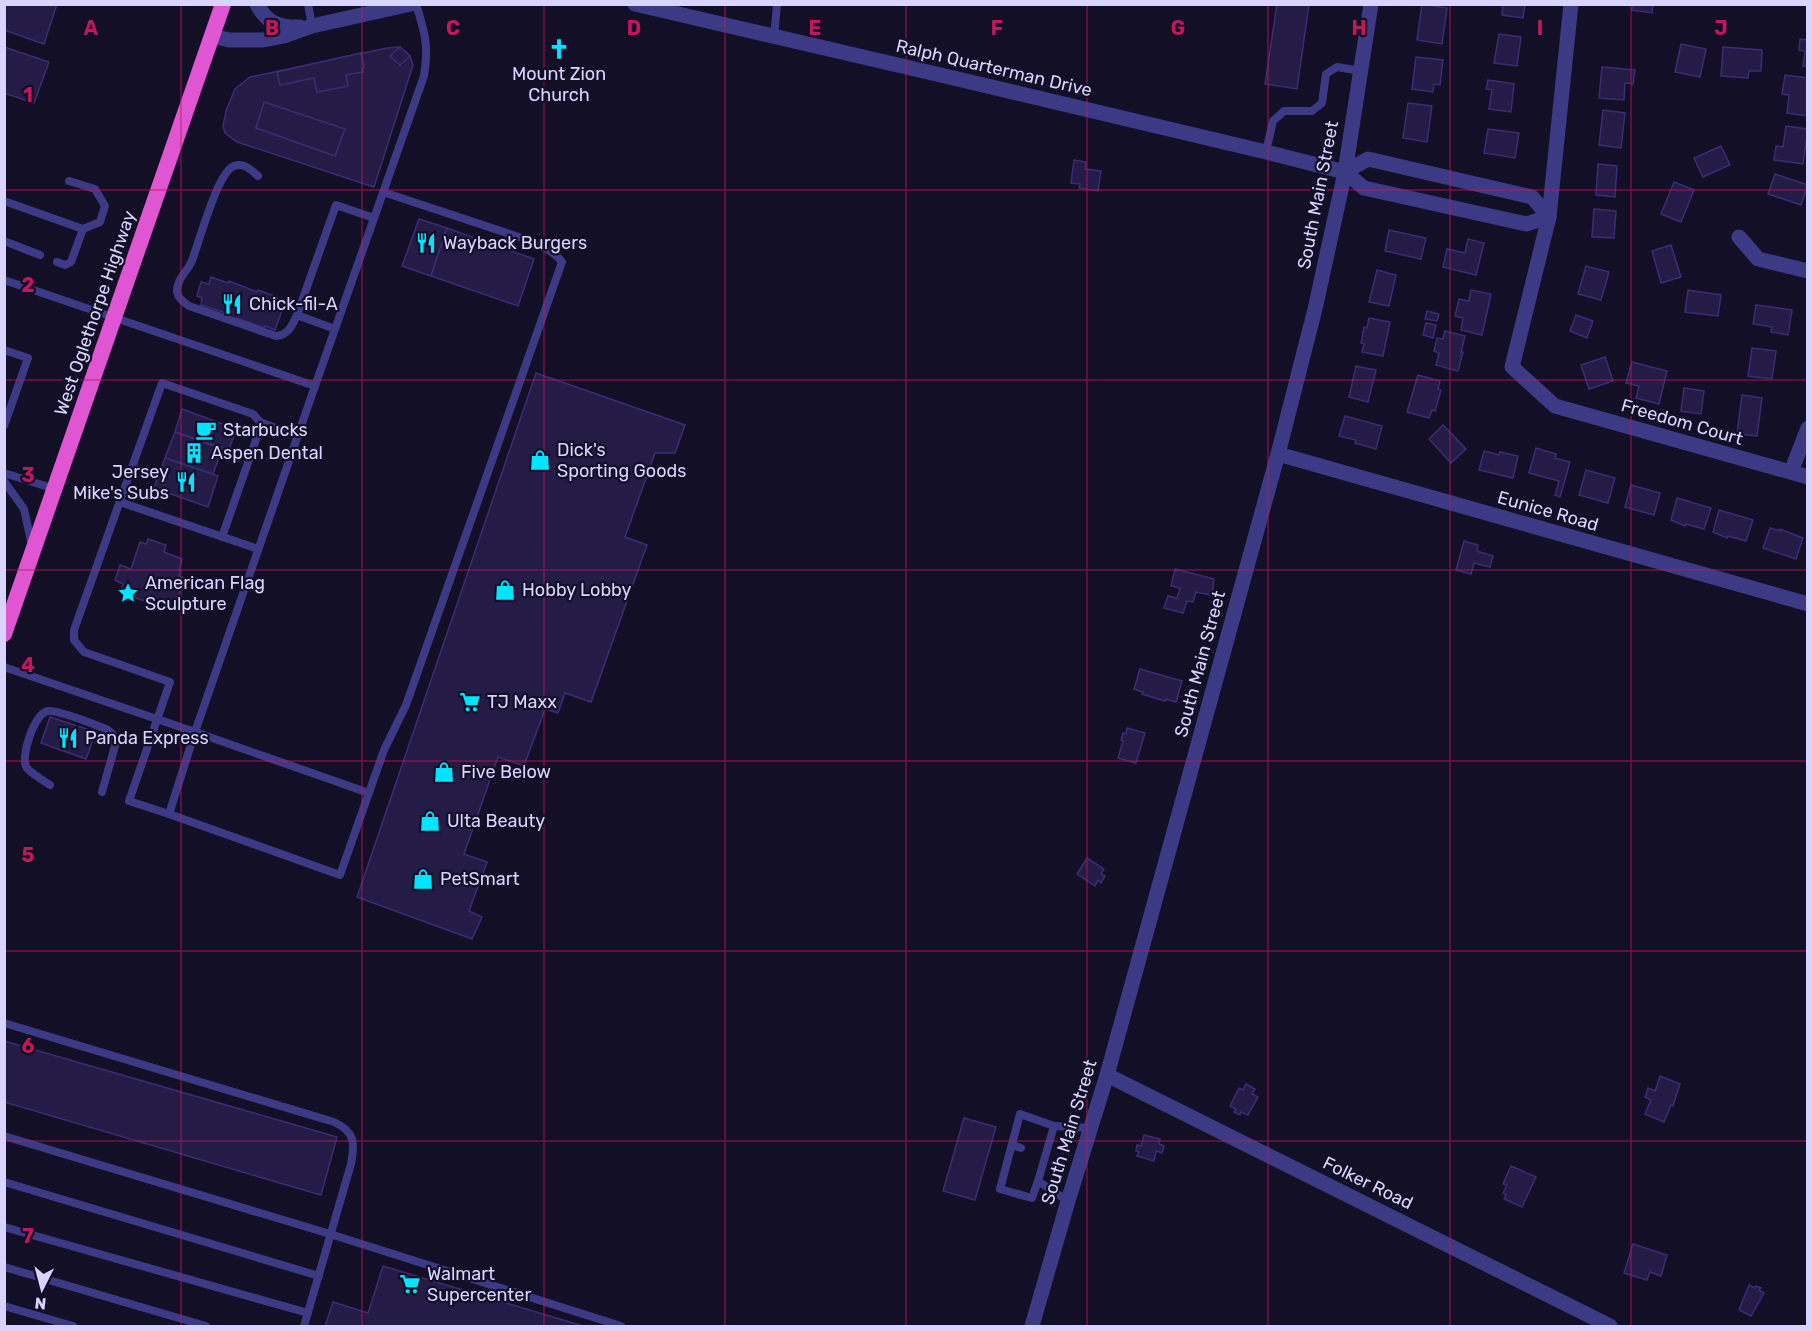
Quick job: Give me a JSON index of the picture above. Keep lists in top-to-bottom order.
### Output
{
  "streets": {
    "highway": ["West Oglethorpe Highway"],
    "street": [
      "Ralph Quarterman Drive",
      "South Main Street",
      "Freedom Court",
      "Eunice Road",
      "Folker Road"
    ]
  },
  "crossings": [
    ["Ralph Quarterman Drive", "South Main Street"],
    ["Ralph Quarterman Drive", "Freedom Court"],
    ["South Main Street", "Eunice Road"],
    ["South Main Street", "Folker Road"]
  ],
  "places": {
    "church": ["Mount Zion Church"],
    "restaurant": [
      "Wayback Burgers",
      "Chick-fil-A",
      "Jersey Mike's Subs",
      "Panda Express"
    ],
    "cafe": ["Starbucks"],
    "building": ["Aspen Dental"],
    "shop": [
      "Dick's Sporting Goods",
      "Hobby Lobby",
      "Five Below",
      "Ulta Beauty",
      "PetSmart"
    ],
    "place": ["American Flag Sculpture"],
    "supermarket": ["TJ Maxx", "Walmart Supercenter"]
  },
  "north": "bottom",
  "grid": {
    "columns": [
      "A",
      "B",
      "C",
      "D",
      "E",
      "F",
      "G",
      "H",
      "I",
      "J"
    ],
    "rows": [
      "1",
      "2",
      "3",
      "4",
      "5",
      "6",
      "7"
    ]
  }
}
